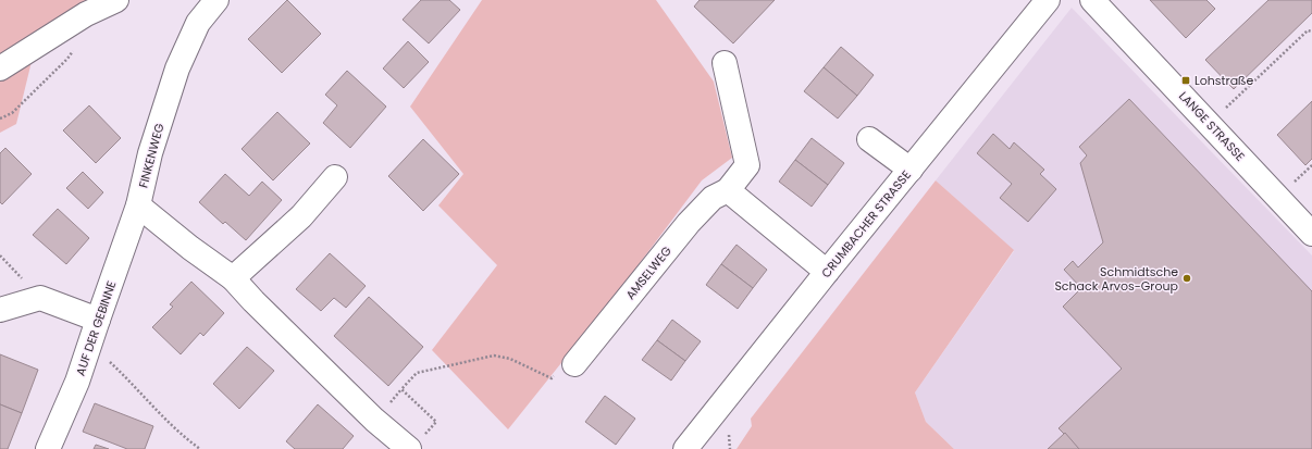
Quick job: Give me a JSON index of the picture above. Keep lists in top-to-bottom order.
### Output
{
  "streets": {
    "street": [
      "LANGE STRASSE",
      "FINKENWEG",
      "CRUMBACHER STRASSE",
      "AMSELWEG",
      "AUF DER GEBINNE"
    ]
  },
  "crossings": [
    ["FINKENWEG", "AUF DER GEBINNE"]
  ],
  "places": {
    "transit": ["Lohstraße"],
    "other": ["Schmidtsche Schack Arvos-Group"]
  }
}
